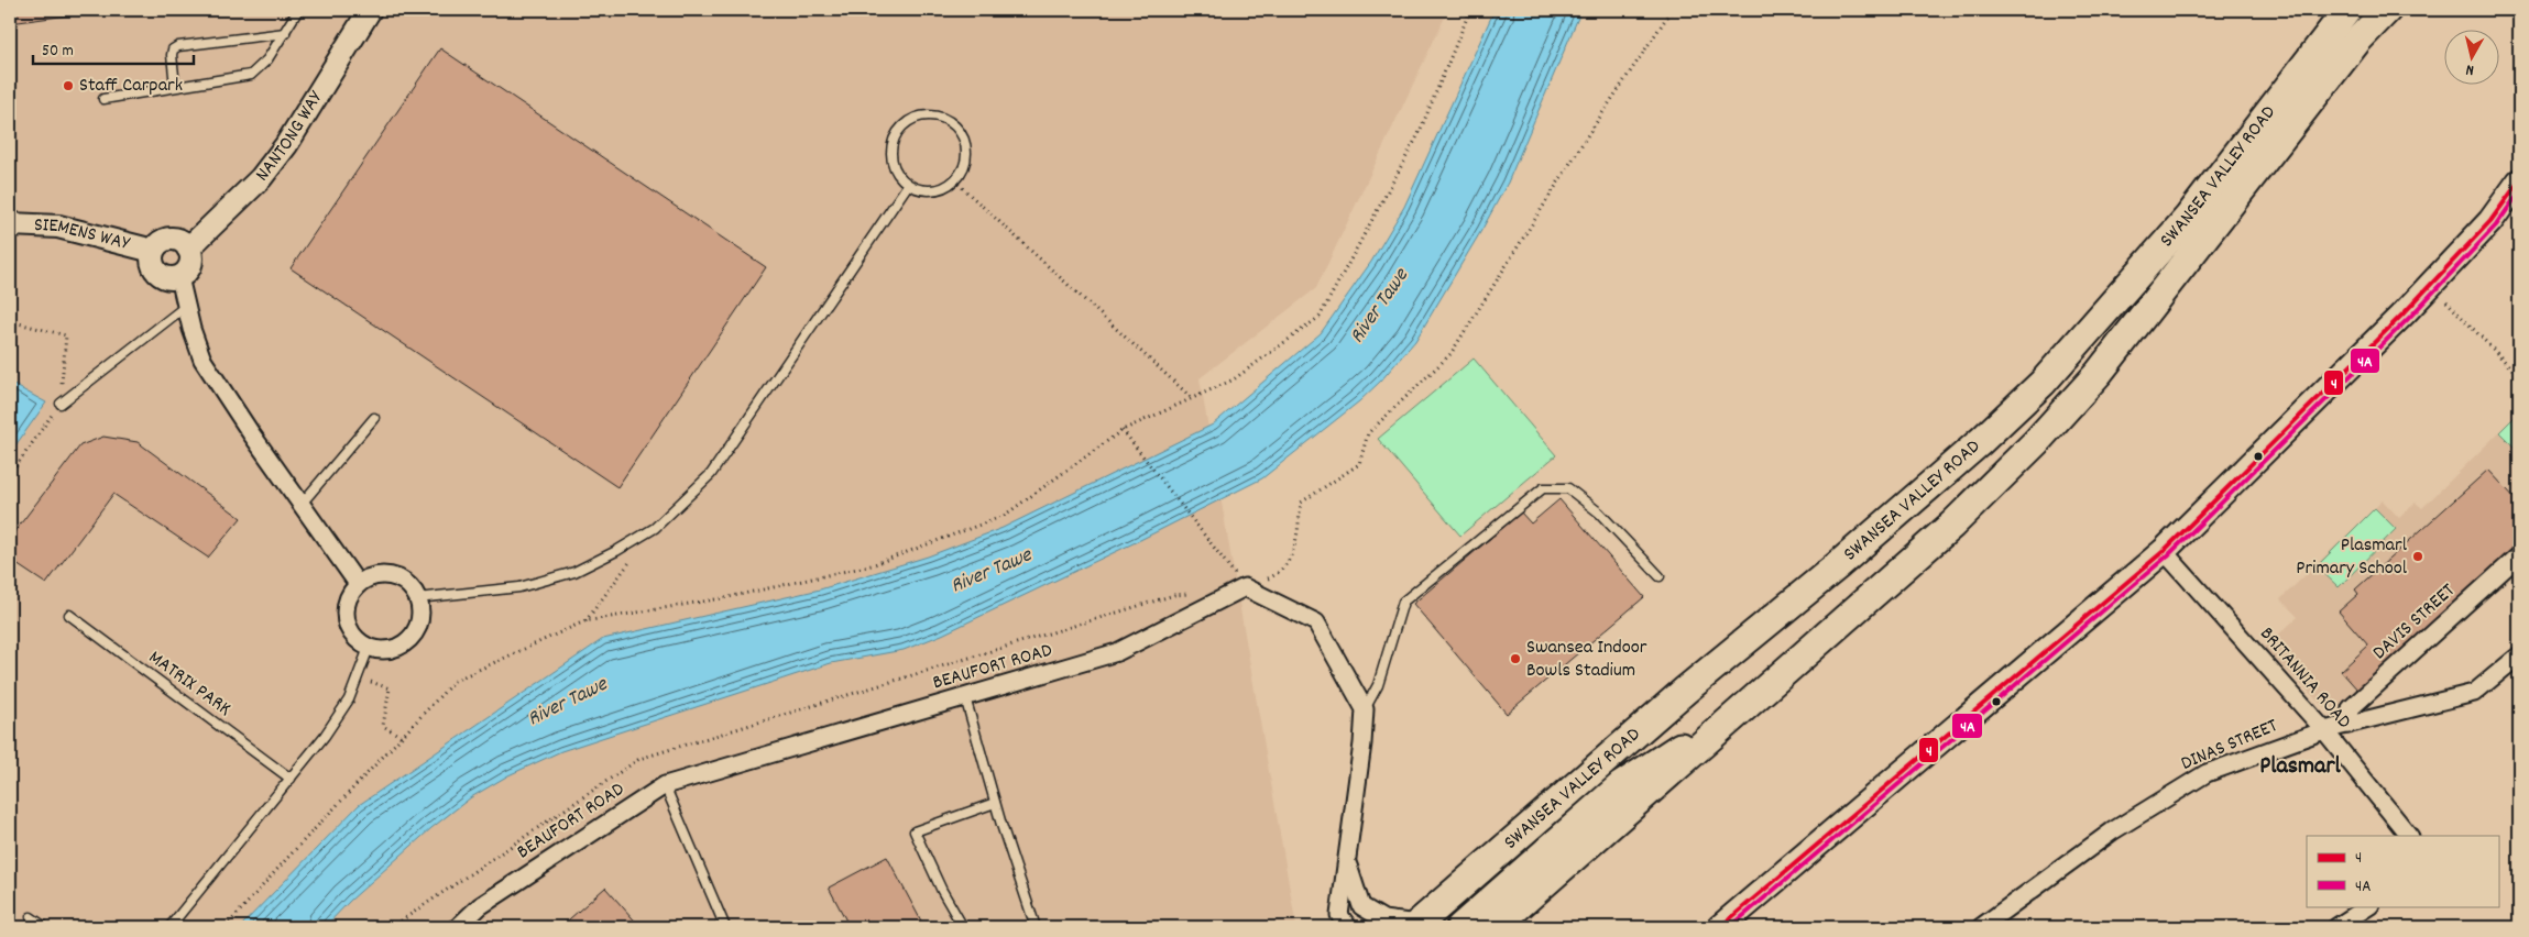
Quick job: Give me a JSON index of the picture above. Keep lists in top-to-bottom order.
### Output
{
  "streets": {
    "main road": ["SWANSEA VALLEY ROAD"],
    "street": [
      "NANTONG WAY",
      "SIEMENS WAY",
      "DAVIS STREET",
      "BEAUFORT ROAD",
      "BRITANNIA ROAD",
      "DINAS STREET"
    ],
    "lane": ["MATRIX PARK"]
  },
  "crossings": [
    ["NANTONG WAY", "SIEMENS WAY"],
    ["DAVIS STREET", "DINAS STREET"],
    ["BRITANNIA ROAD", "DINAS STREET"]
  ],
  "districts": ["Plasmarl"],
  "water": ["River Tawe"],
  "places": ["Staff Carpark", "Plasmarl Primary School", "Swansea Indoor Bowls Stadium"],
  "lines": ["transit line 4", "transit line 4A"],
  "legend": ["4", "4A"],
  "scale_bar": "50 m",
  "north": "bottom"
}
